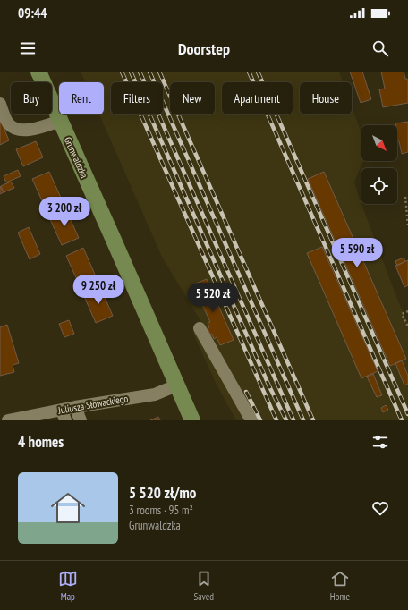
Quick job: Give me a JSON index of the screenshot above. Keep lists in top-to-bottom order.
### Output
{
  "streets": {
    "main road": ["Grunwaldzka"],
    "street": ["Juliusza Słowackiego"]
  },
  "crossings": [
    ["Grunwaldzka", "Juliusza Słowackiego"]
  ],
  "north": "bottom right",
  "page": {
    "status": "09:44",
    "header": "Doorstep",
    "chip": [
      "Buy",
      "Rent",
      "Filters",
      "New",
      "Apartment",
      "House"
    ],
    "price": [
      "3 200 zł",
      "5 590 zł",
      "9 250 zł",
      "5 520 zł"
    ],
    "heading": "4 homes",
    "list": [
      {
        "name": "5 520 zł/mo",
        "note": "3 rooms · 95 m² · Grunwaldzka"
      }
    ],
    "tabs": ["Map", "Saved", "Home"]
  }
}
